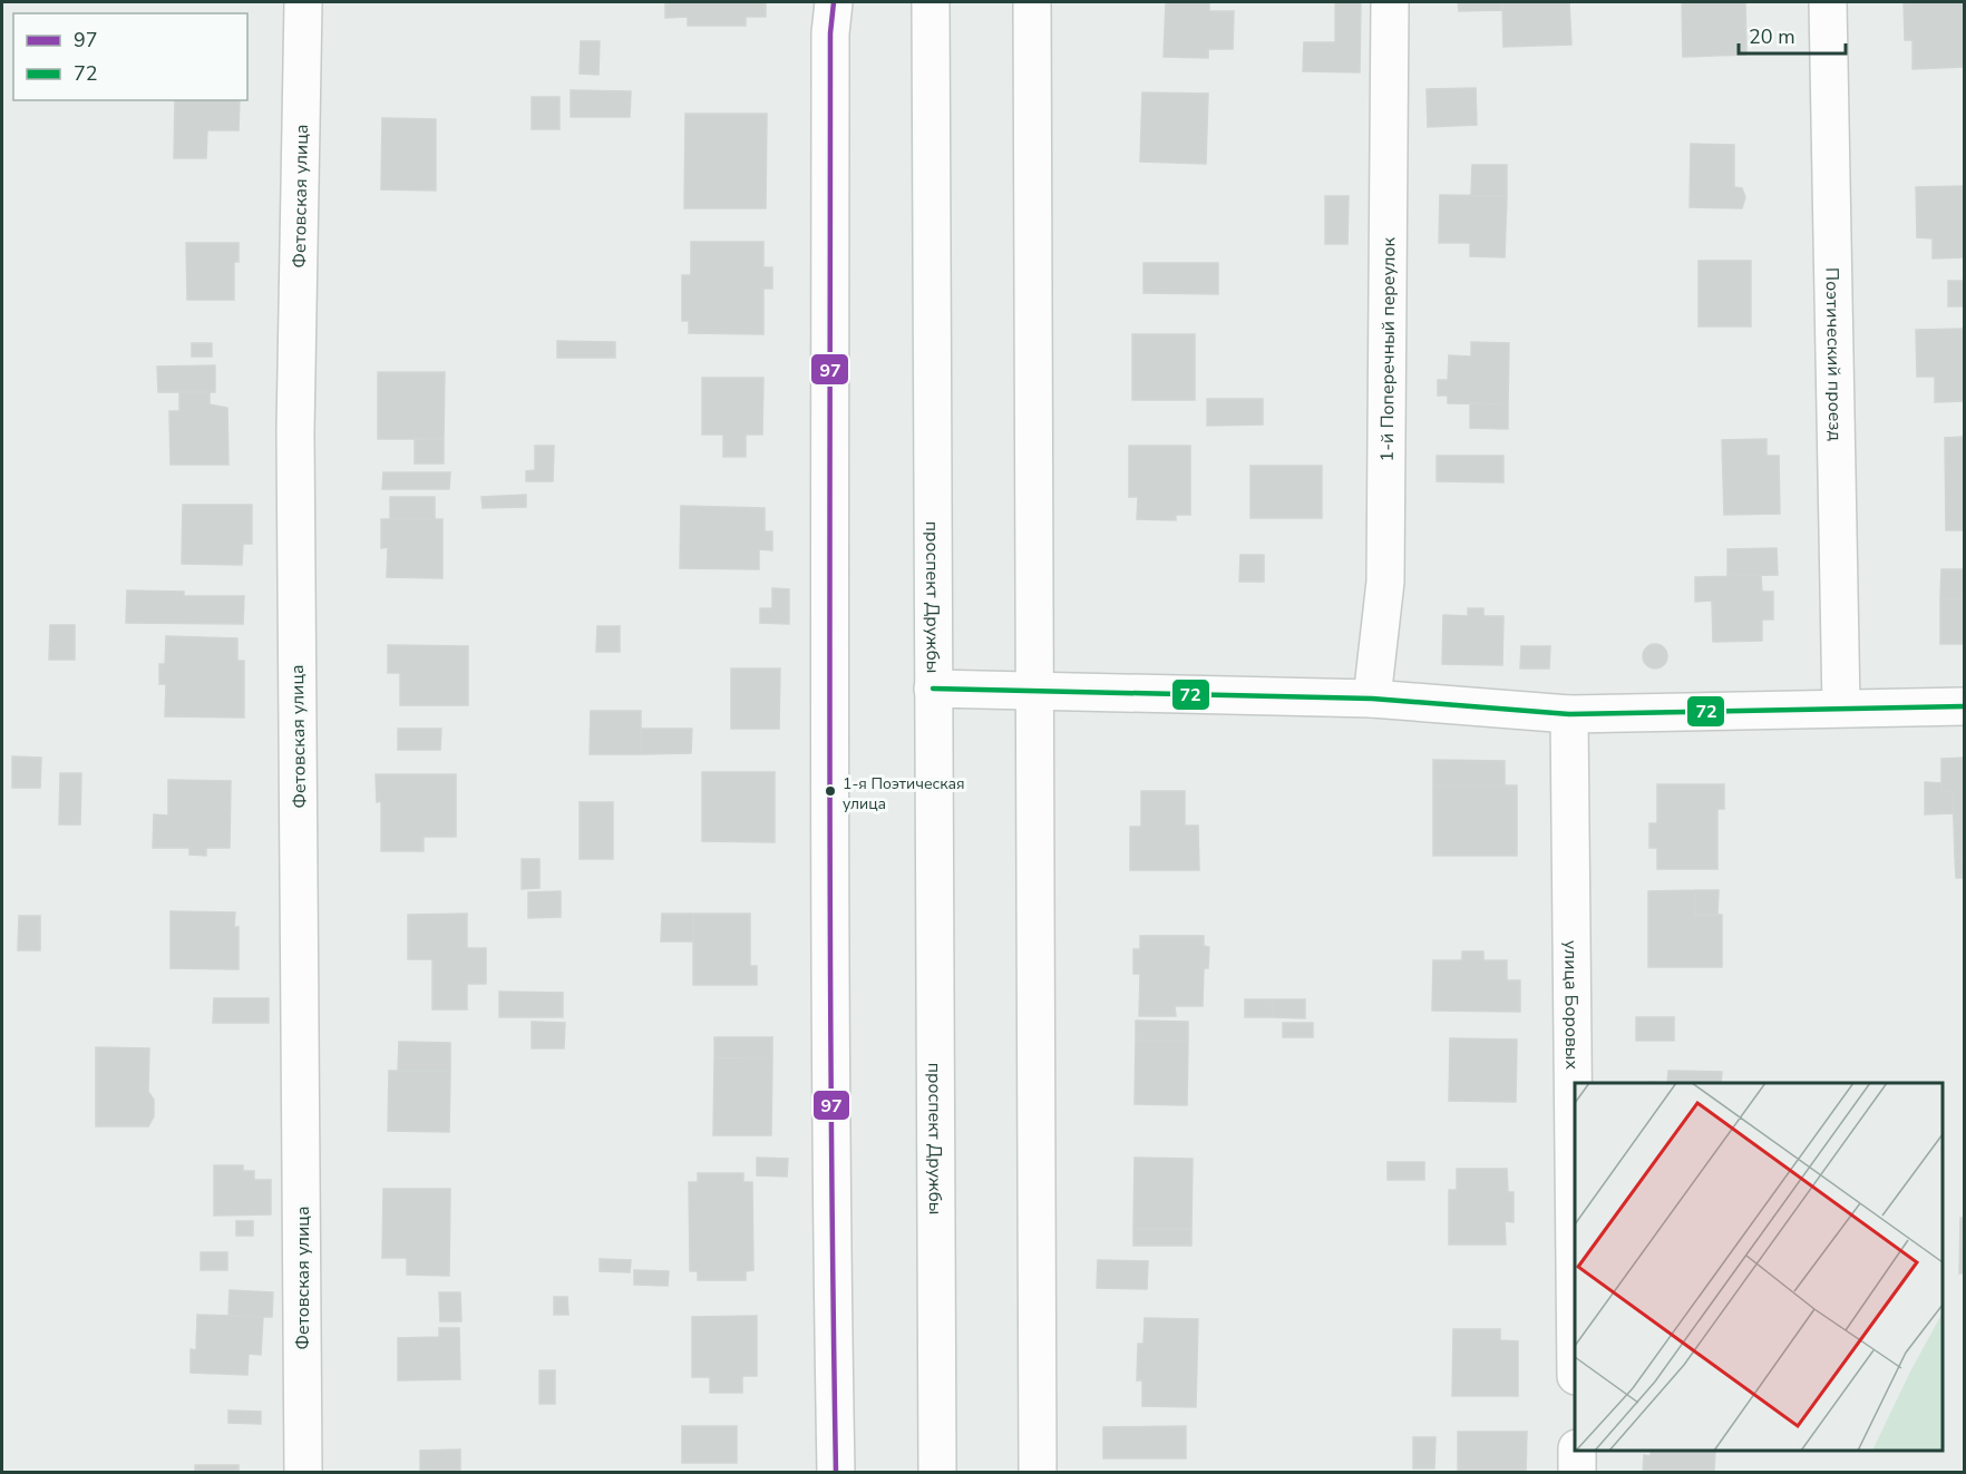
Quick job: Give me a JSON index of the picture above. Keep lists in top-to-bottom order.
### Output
{
  "streets": {
    "street": [
      "Фетовская улица",
      "1-й Поперечный переулок",
      "Поэтический проезд",
      "проспект Дружбы",
      "улица Боровых"
    ]
  },
  "places": ["1-я Поэтическая улица"],
  "lines": ["transit line 97", "transit line 72"],
  "legend": ["97", "72"],
  "scale_bar": "20 m"
}
